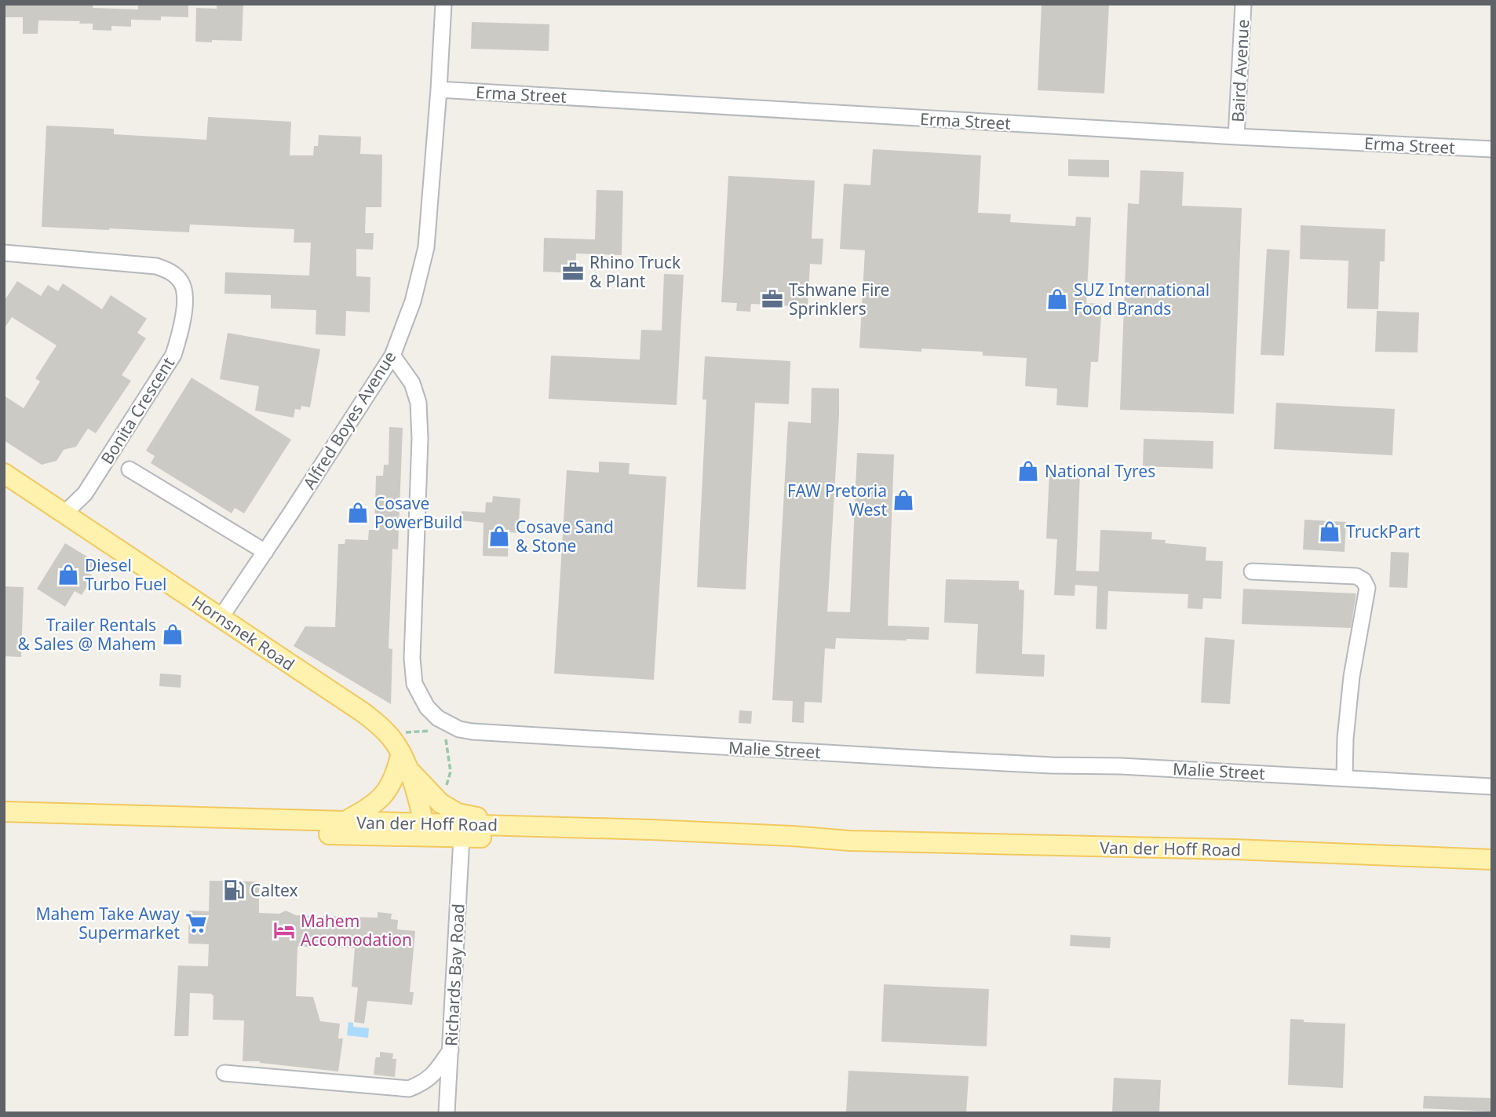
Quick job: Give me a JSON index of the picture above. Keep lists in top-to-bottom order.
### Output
{
  "streets": {
    "main road": ["Hornsnek Road", "Van der Hoff Road"],
    "street": [
      "Baird Avenue",
      "Erma Street",
      "Bonita Crescent",
      "Alfred Boyes Avenue",
      "Malie Street",
      "Richards Bay Road"
    ]
  },
  "crossings": [
    ["Baird Avenue", "Erma Street"],
    ["Erma Street", "Alfred Boyes Avenue"],
    ["Bonita Crescent", "Hornsnek Road"],
    ["Alfred Boyes Avenue", "Hornsnek Road"],
    ["Alfred Boyes Avenue", "Malie Street"],
    ["Hornsnek Road", "Van der Hoff Road"],
    ["Van der Hoff Road", "Richards Bay Road"]
  ],
  "places": {
    "office": ["Rhino Truck & Plant", "Tshwane Fire Sprinklers"],
    "shop": [
      "SUZ International Food Brands",
      "National Tyres",
      "FAW Pretoria West",
      "Cosave PowerBuild",
      "TruckPart",
      "Cosave Sand & Stone",
      "Diesel Turbo Fuel",
      "Trailer Rentals & Sales @ Mahem"
    ],
    "fuel station": ["Caltex"],
    "supermarket": ["Mahem Take Away Supermarket"],
    "hotel": ["Mahem Accomodation"]
  }
}
